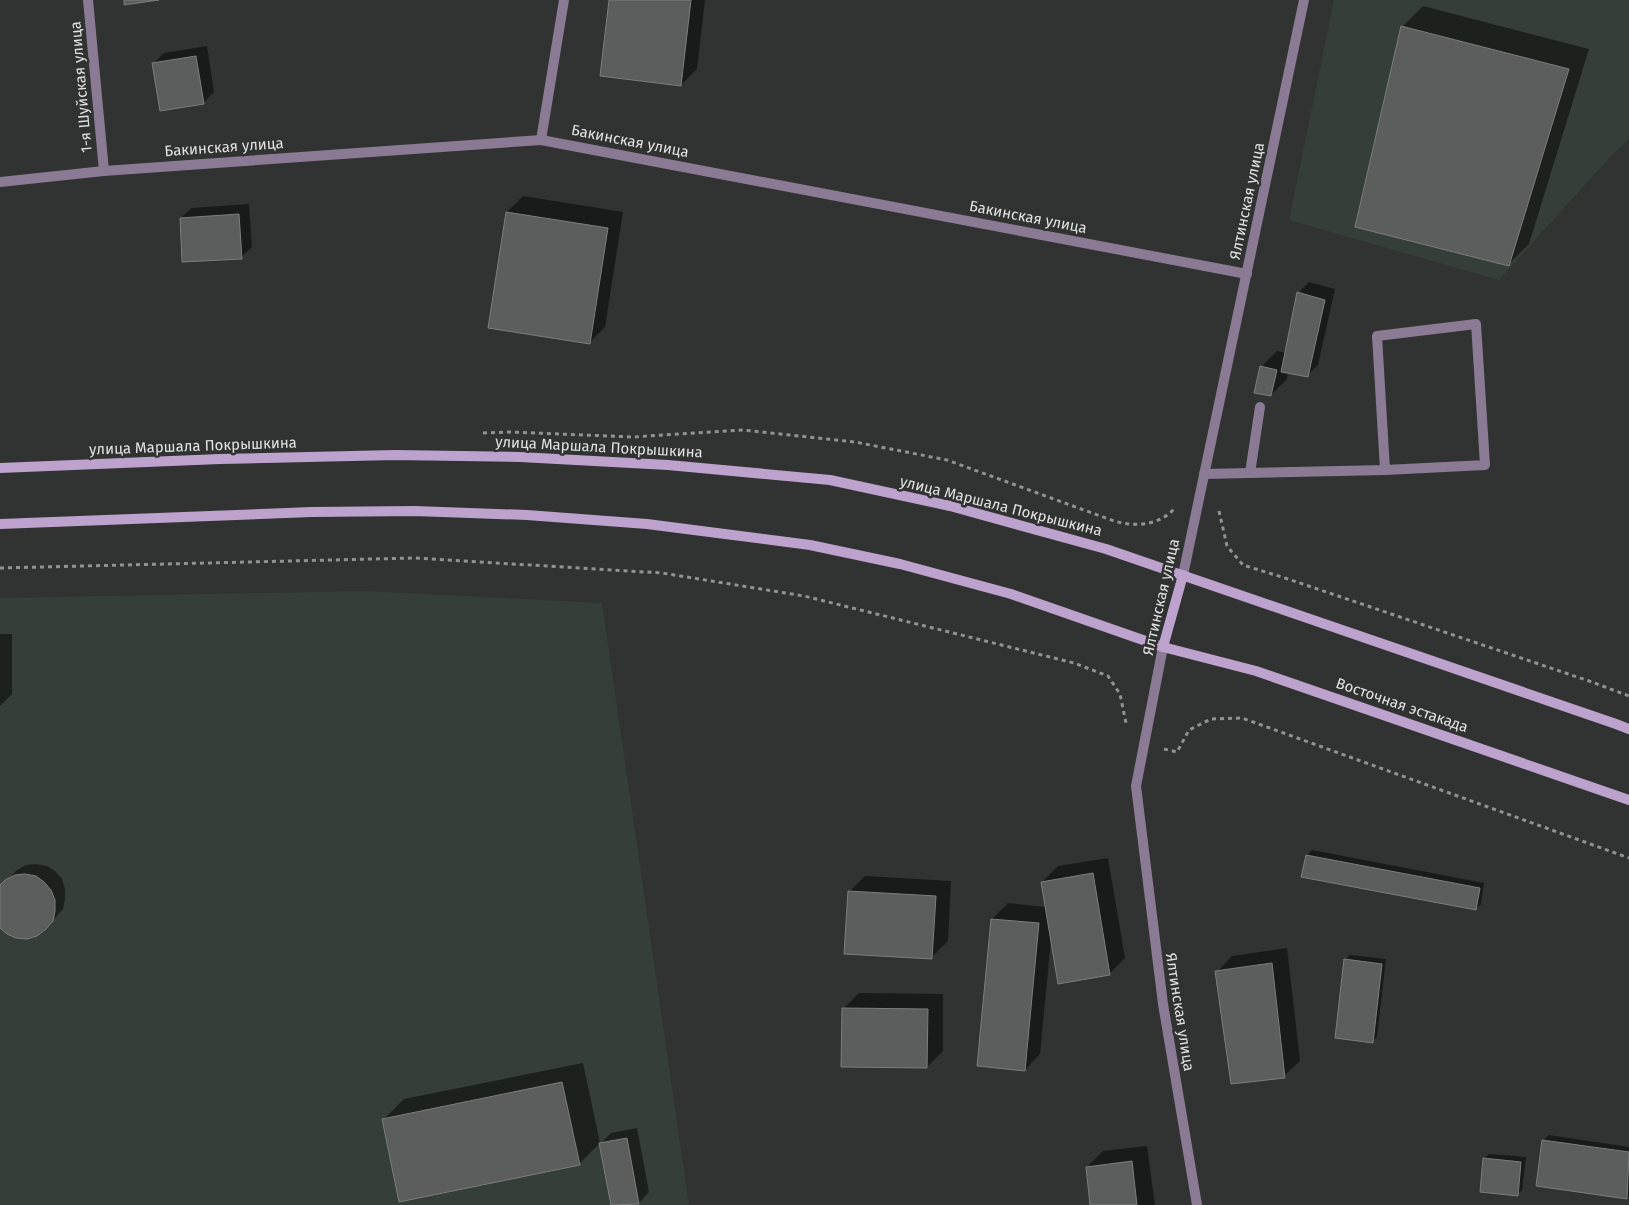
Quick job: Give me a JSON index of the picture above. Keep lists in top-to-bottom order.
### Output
{
  "streets": {
    "main road": ["Ялтинская улица", "улица Маршала Покрышкина", "Восточная эстакада"],
    "street": ["1-я Шуйская улица", "Бакинская улица"]
  },
  "crossings": [
    ["1-я Шуйская улица", "Бакинская улица"],
    ["Бакинская улица", "Ялтинская улица"],
    ["Ялтинская улица", "улица Маршала Покрышкина"],
    ["Ялтинская улица", "Восточная эстакада"]
  ]
}
